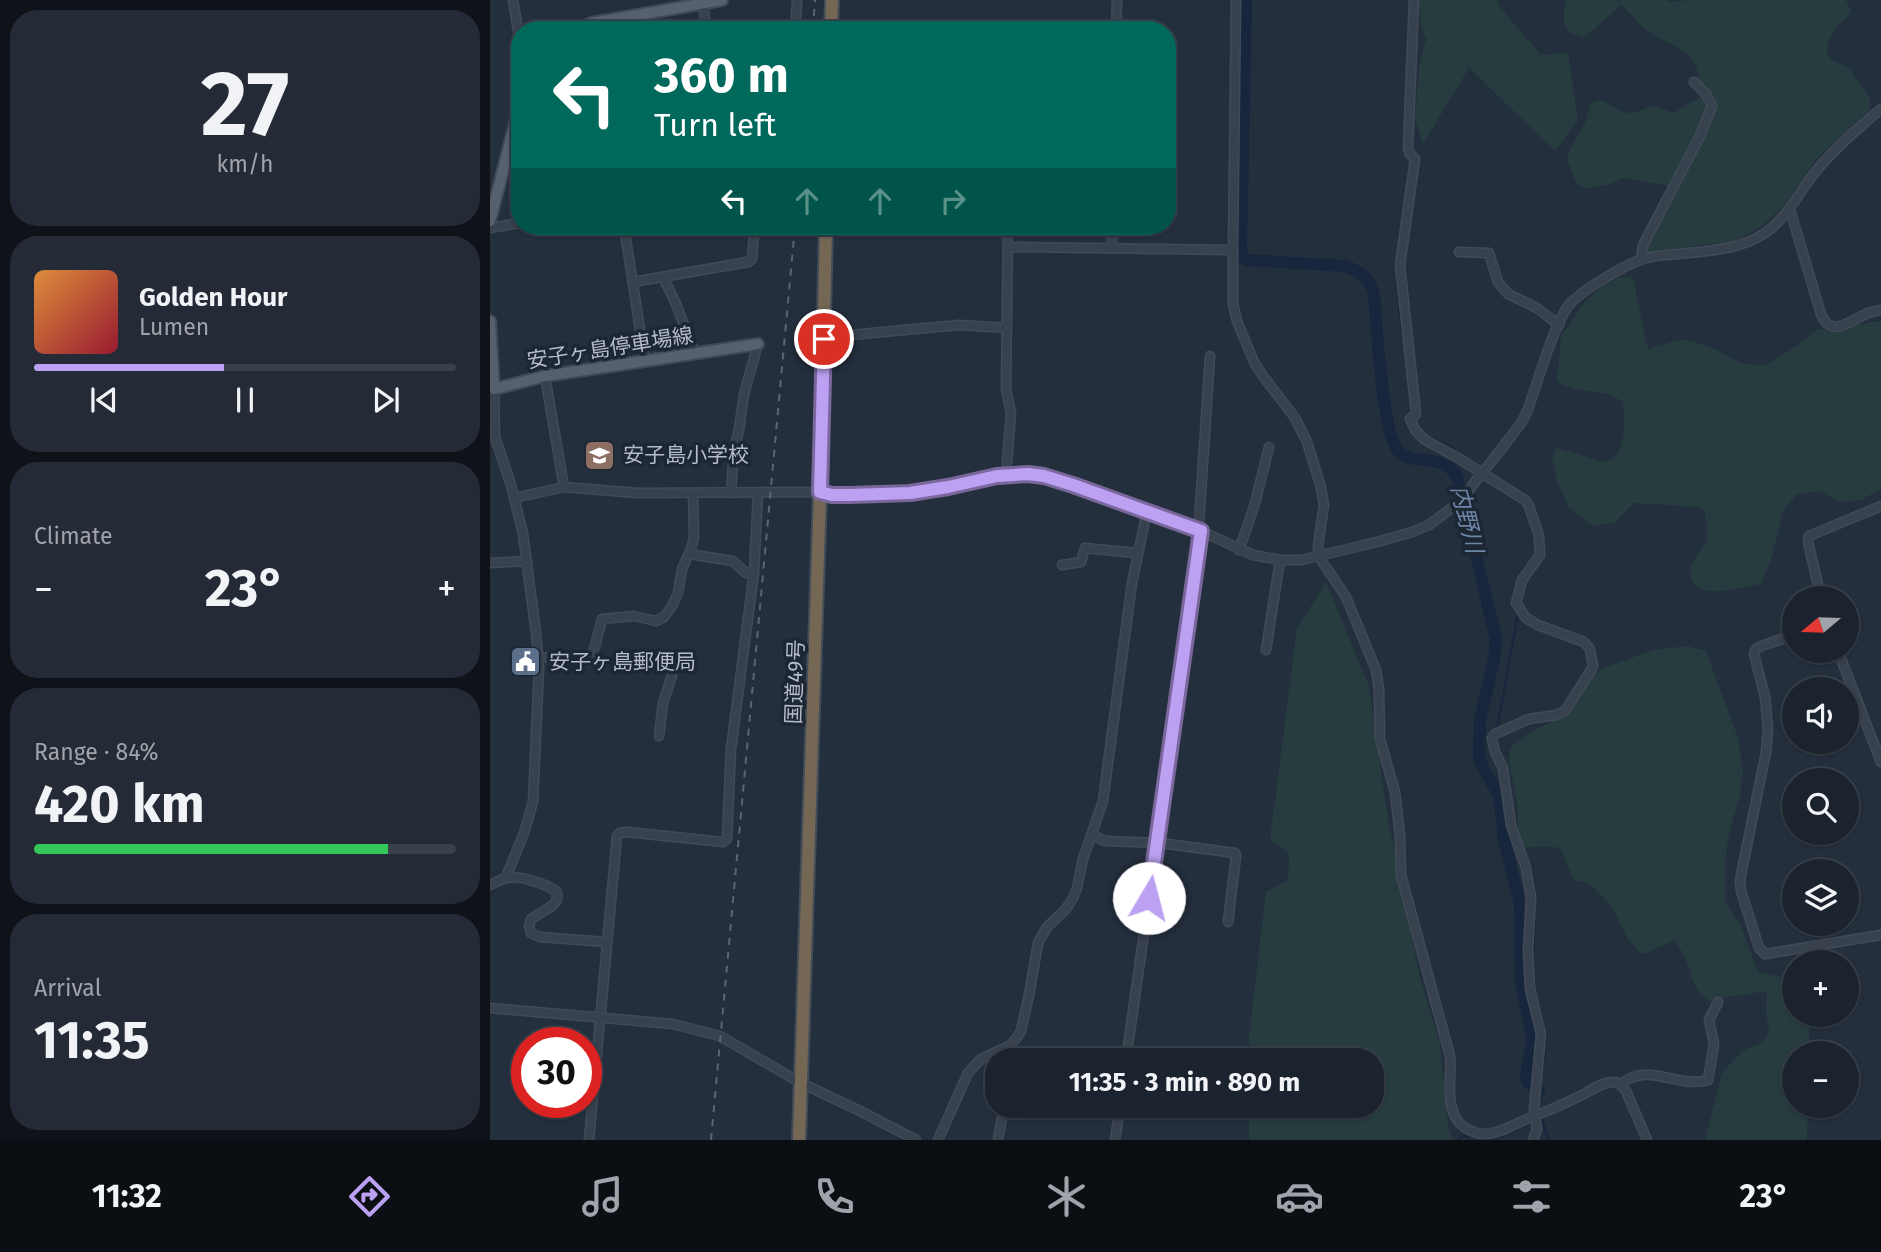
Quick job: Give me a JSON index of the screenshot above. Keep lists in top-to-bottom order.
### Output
{
  "streets": {
    "highway": ["国道49号"],
    "main road": ["安子ヶ島停車場線"]
  },
  "water": ["内野川"],
  "places": {
    "school or university": ["安子島小学校"],
    "public building": ["安子ヶ島郵便局"]
  },
  "north": "left",
  "page": {
    "tile": [
      ["27", "km/h"],
      "Climate",
      ["Range · 84%", "420 km"],
      ["Arrival", "11:35"]
    ],
    "turn": ["360 m", "Turn left"],
    "song": ["Golden Hour", "Lumen"],
    "heat": ["−", "23°", "+"],
    "map_buttons": ["+", "−"],
    "limit": "30",
    "trip": "11:35 · 3 min · 890 m",
    "tabs": ["11:32", "23°"]
  }
}
